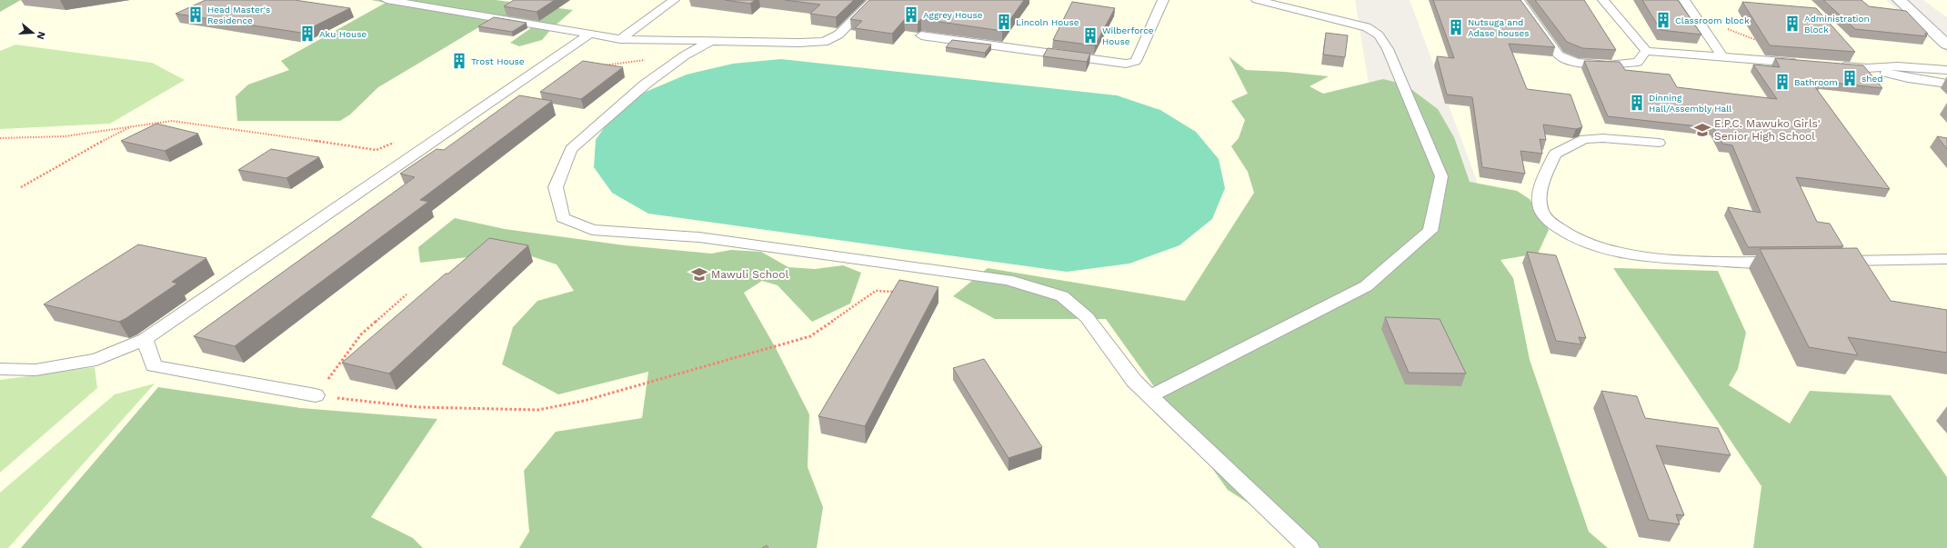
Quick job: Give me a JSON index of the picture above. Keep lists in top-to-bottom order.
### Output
{
  "places": {
    "building": [
      "Head Master's Residence",
      "Aggrey House",
      "Classroom block",
      "Lincoln House",
      "Administration Block",
      "Nutsuga and Adase houses",
      "Aku House",
      "Wilberforce House",
      "Trost House",
      "shed",
      "Bathroom",
      "Dinning Hall/Assembly Hall"
    ],
    "school or university": ["E.P.C. Mawuko Girls' Senior High School", "Mawuli School"]
  },
  "north": "right"
}
